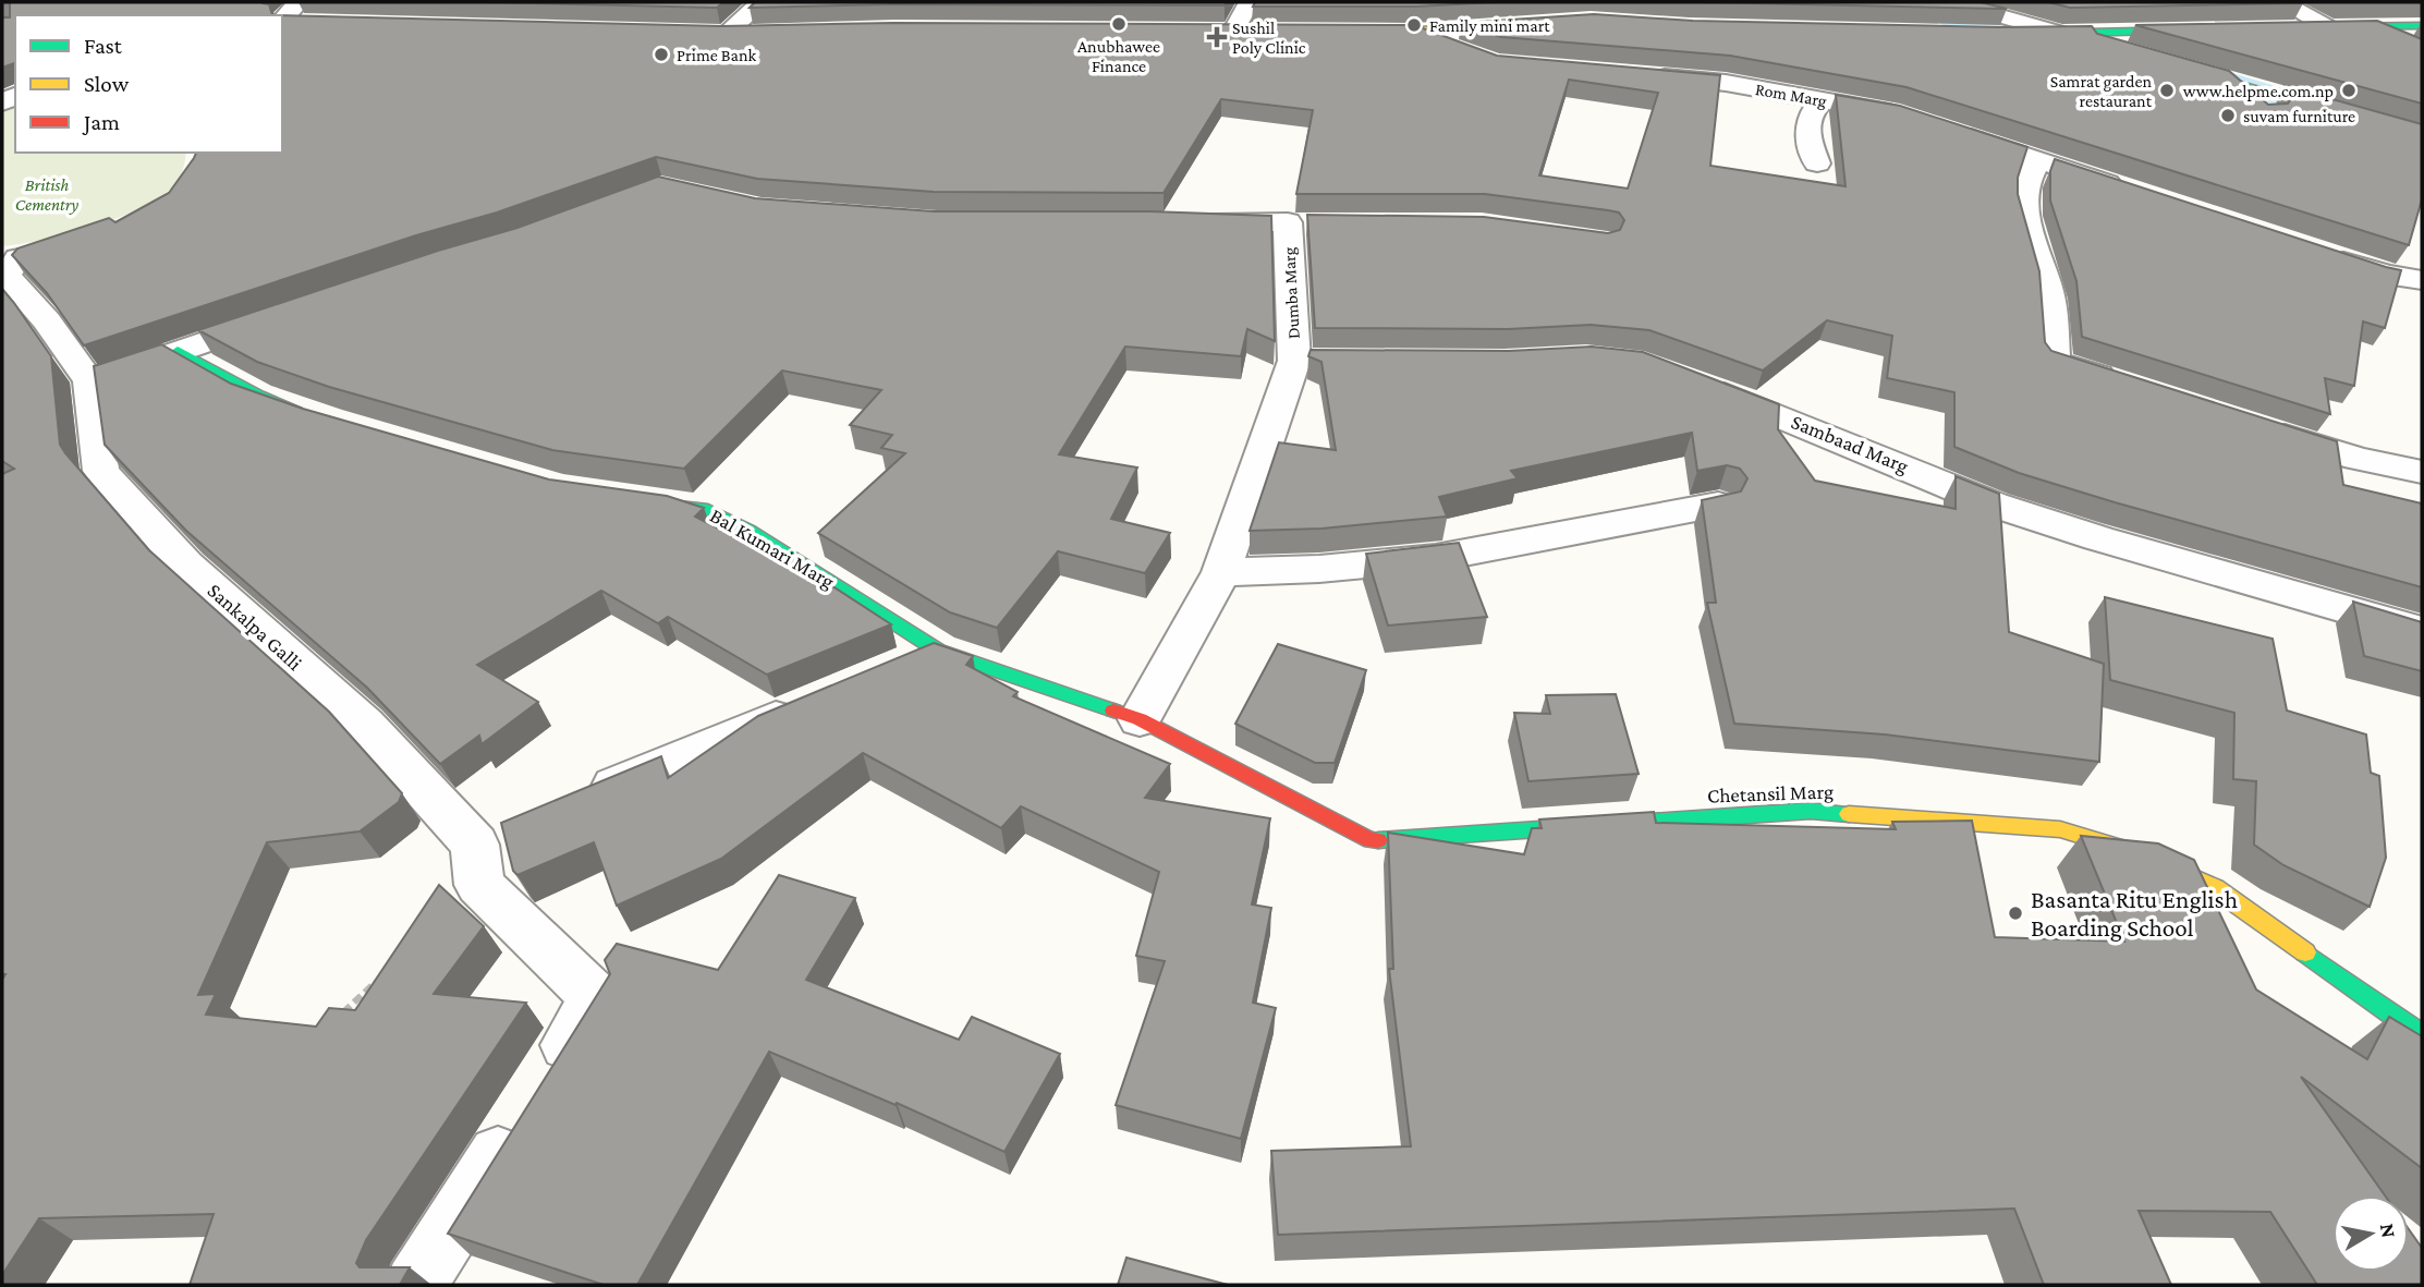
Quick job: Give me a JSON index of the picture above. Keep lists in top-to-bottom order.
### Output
{
  "streets": {
    "street": [
      "Rom Marg",
      "Dumba Marg",
      "Sambaad Marg",
      "Bal Kumari Marg",
      "Sankalpa Galli",
      "Chetansil Marg"
    ]
  },
  "crossings": [
    ["Bal Kumari Marg", "Chetansil Marg"]
  ],
  "parks": ["British Cementry"],
  "places": {
    "other": [
      "Anubhawee Finance",
      "Family mini mart",
      "Prime Bank",
      "Samrat garden restaurant",
      "www.helpme.com.np",
      "suvam furniture",
      "Basanta Ritu English Boarding School"
    ],
    "health": ["Sushil Poly Clinic"]
  },
  "legend": ["Fast", "Slow", "Jam"],
  "north": "right"
}
